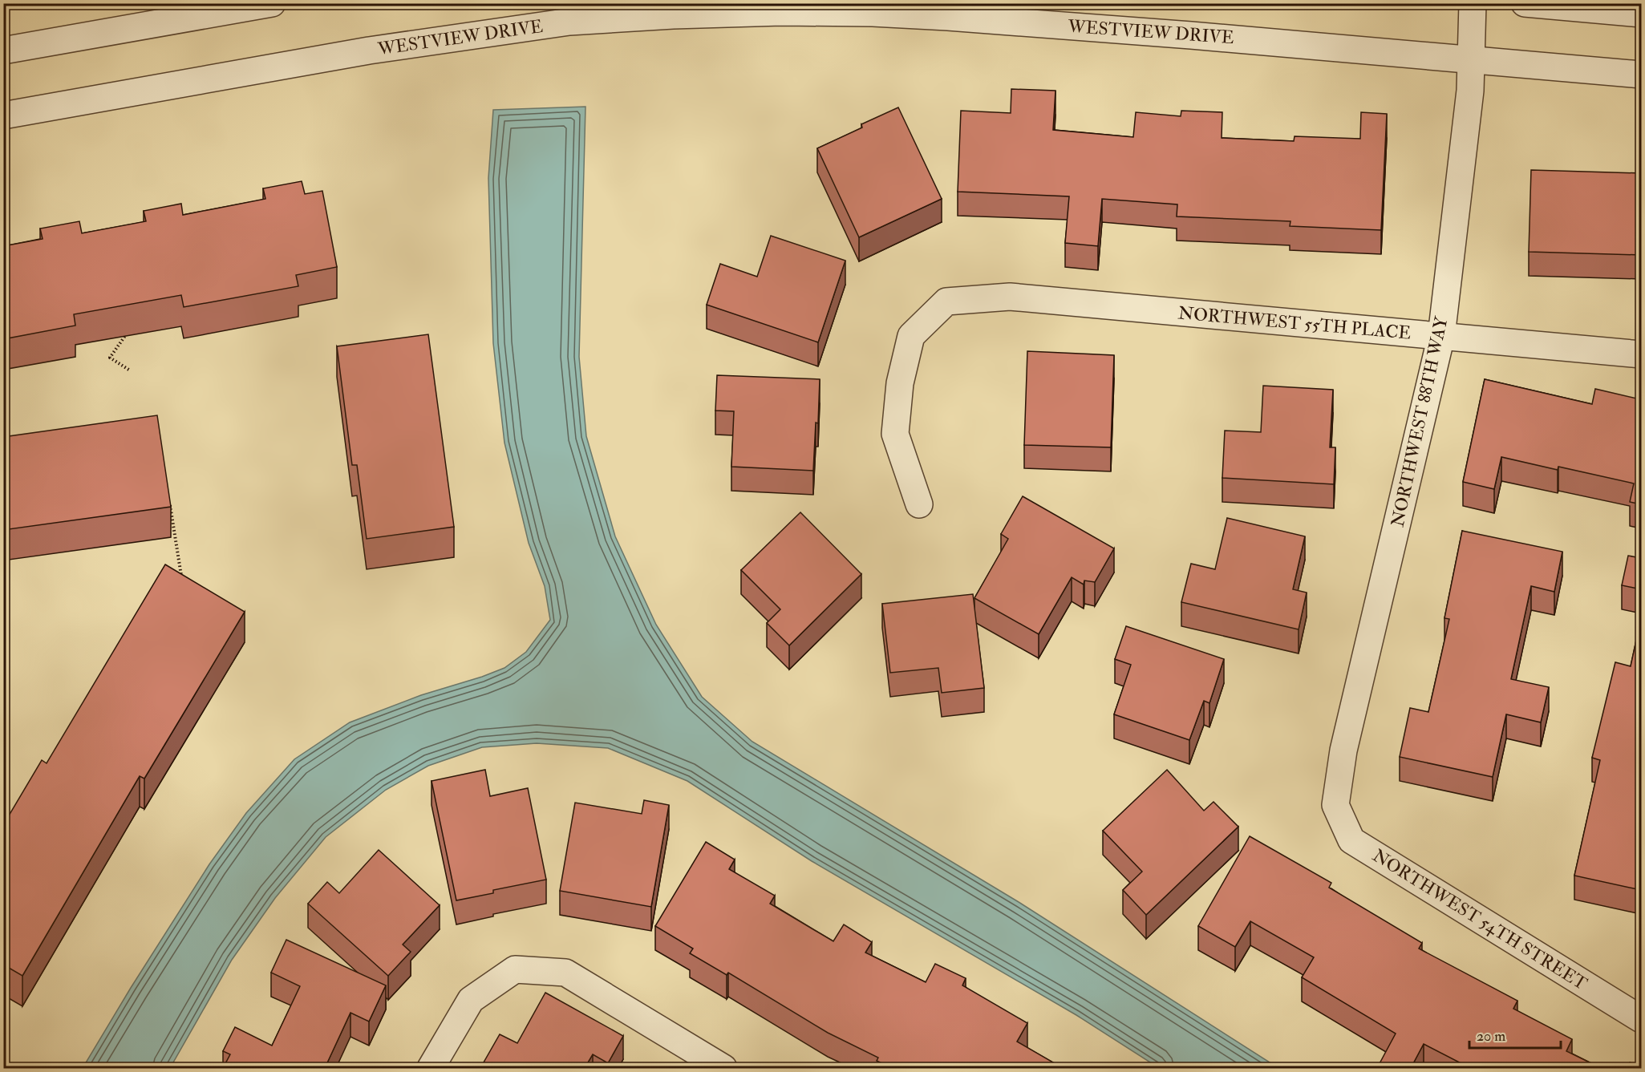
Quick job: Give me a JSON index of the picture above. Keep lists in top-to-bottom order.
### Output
{
  "streets": {
    "street": [
      "WESTVIEW DRIVE",
      "NORTHWEST 55TH PLACE",
      "NORTHWEST 88TH WAY",
      "NORTHWEST 54TH STREET"
    ]
  },
  "crossings": [
    ["WESTVIEW DRIVE", "NORTHWEST 88TH WAY"],
    ["NORTHWEST 55TH PLACE", "NORTHWEST 88TH WAY"],
    ["NORTHWEST 88TH WAY", "NORTHWEST 54TH STREET"]
  ],
  "scale_bar": "20 m"
}
